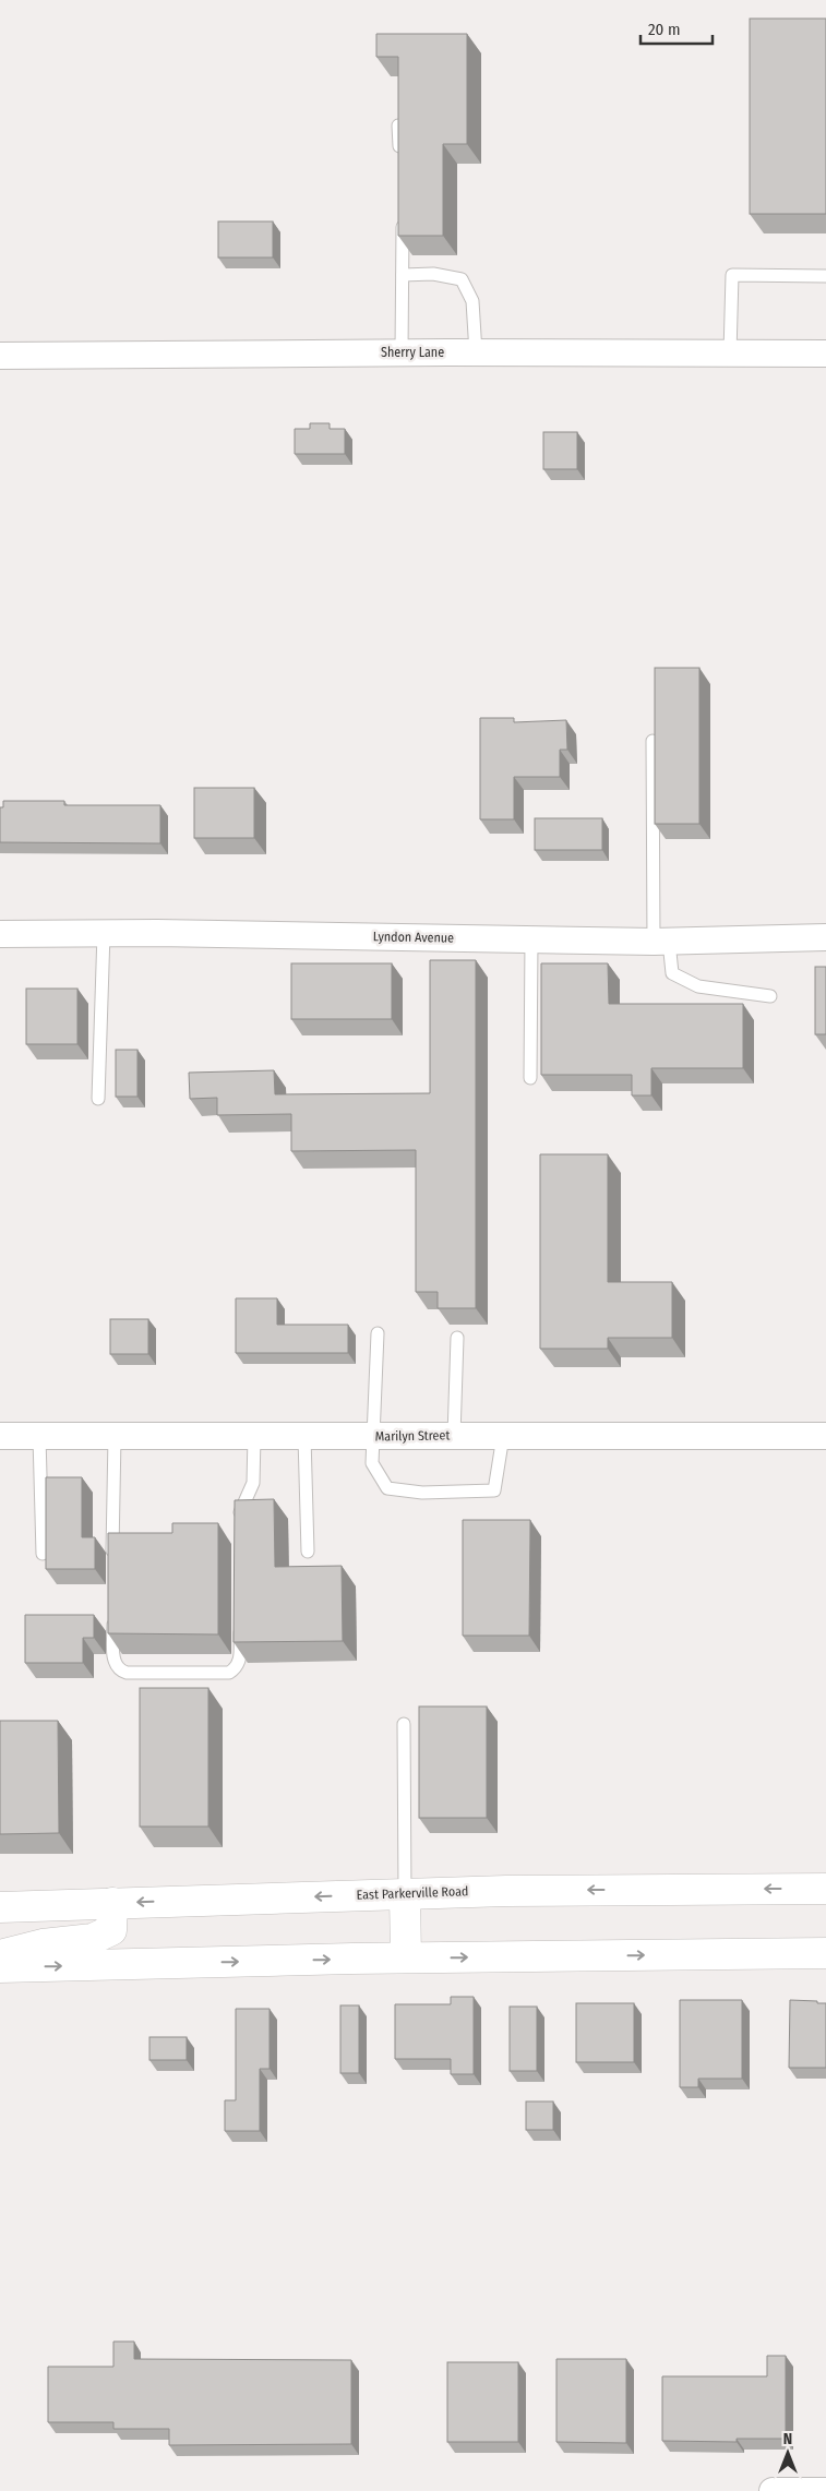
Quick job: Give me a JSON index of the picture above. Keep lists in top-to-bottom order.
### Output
{
  "streets": {
    "main road": ["East Parkerville Road"],
    "street": ["Sherry Lane", "Lyndon Avenue", "Marilyn Street"]
  },
  "scale_bar": "20 m",
  "north": "top"
}
